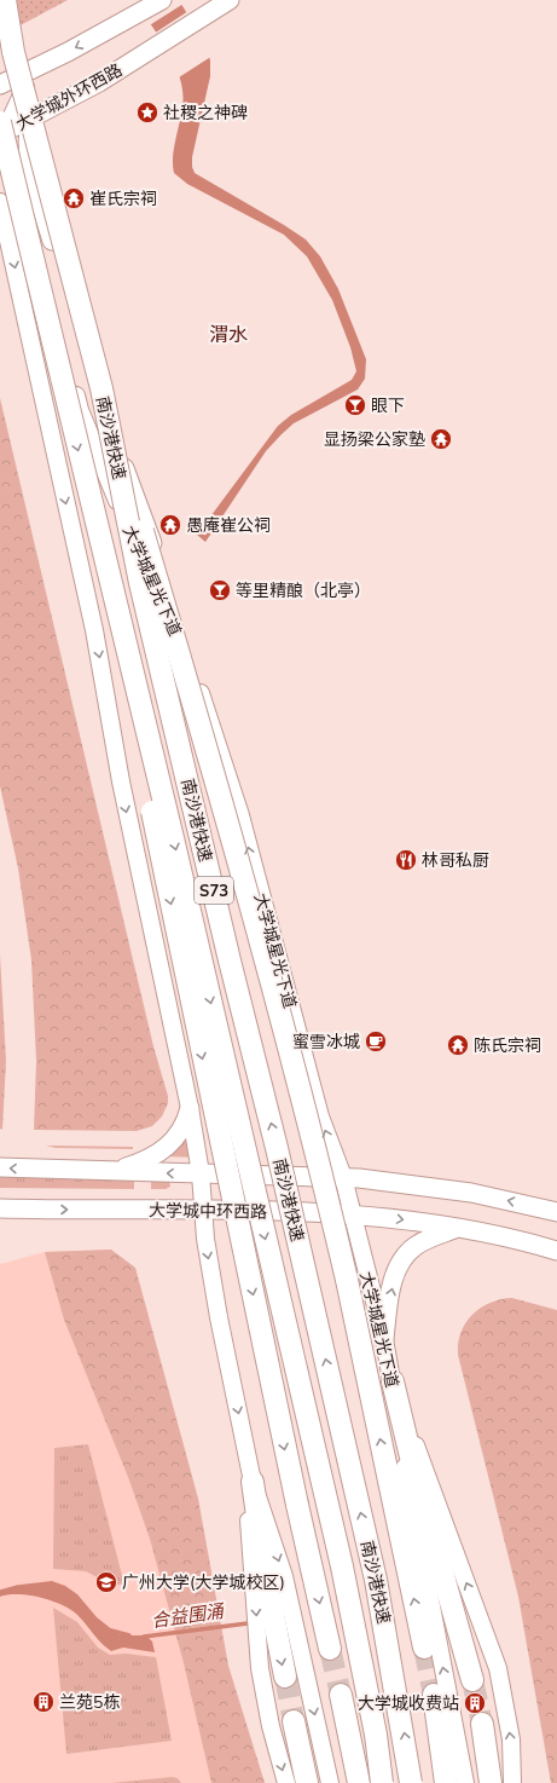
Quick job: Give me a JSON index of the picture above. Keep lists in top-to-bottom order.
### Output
{
  "streets": {
    "highway": ["南沙港快速", "S73"],
    "main road": ["大学城外环西路", "大学城星光下道", "大学城中环西路"]
  },
  "crossings": [
    ["大学城外环西路", "南沙港快速"],
    ["大学城外环西路", "大学城星光下道"],
    ["南沙港快速", "大学城星光下道"],
    ["大学城星光下道", "大学城中环西路"]
  ],
  "districts": ["渭水"],
  "water": ["合益围涌"],
  "places": {
    "place": ["社稷之神碑"],
    "temple": [
      "崔氏宗祠",
      "显扬梁公家塾",
      "愚庵崔公祠",
      "陈氏宗祠"
    ],
    "bar": ["眼下", "等里精酿（北亭）"],
    "restaurant": ["林哥私厨"],
    "cafe": ["蜜雪冰城"],
    "school or university": ["广州大学(大学城校区)"],
    "building": ["兰苑5栋", "大学城收费站"]
  }
}
